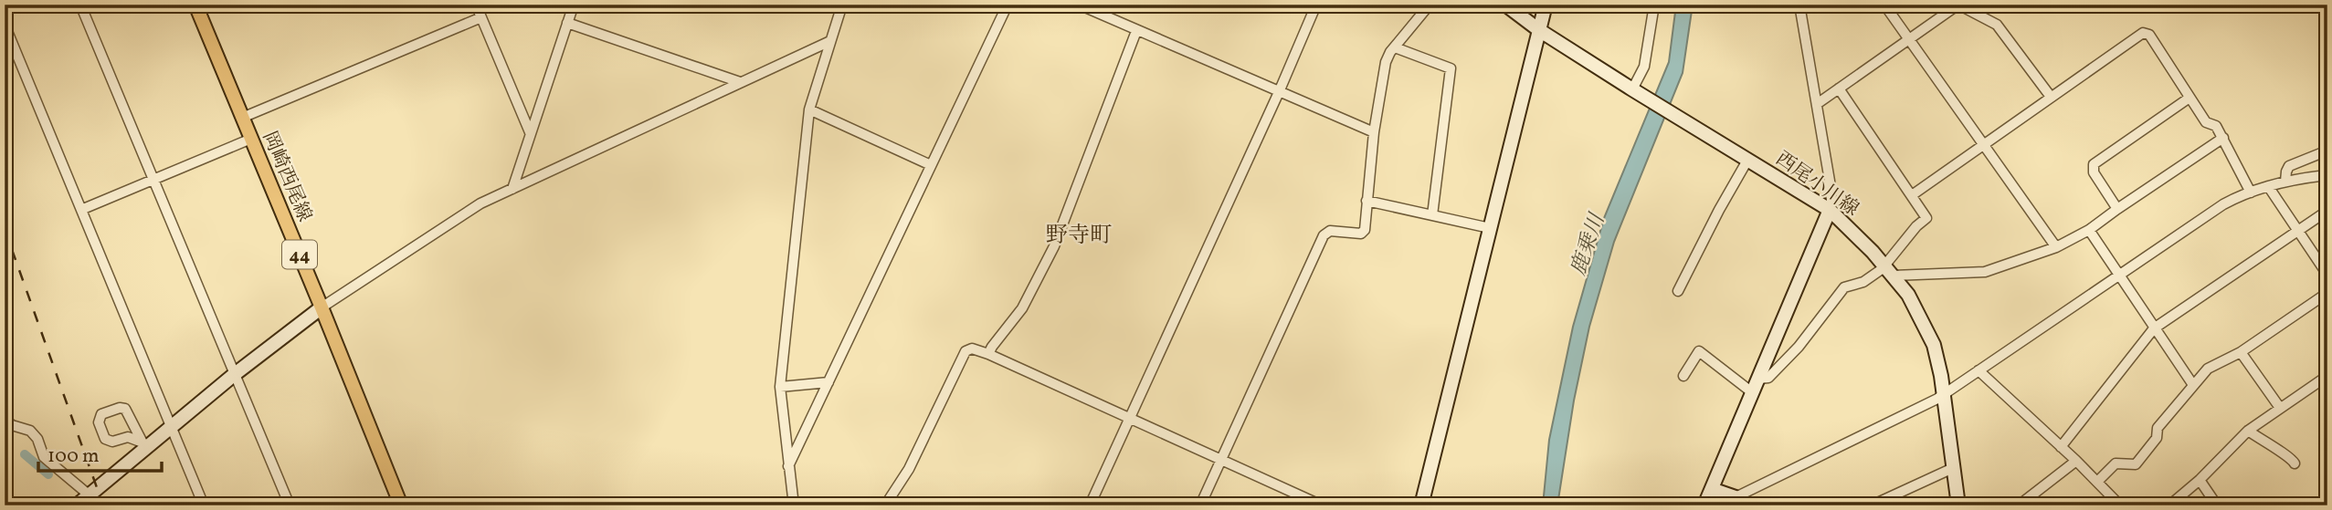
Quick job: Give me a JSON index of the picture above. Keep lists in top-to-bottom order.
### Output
{
  "streets": {
    "main road": ["岡崎西尾線", "44"],
    "street": ["西尾小川線"]
  },
  "districts": ["野寺町"],
  "water": ["鹿乗川"],
  "scale_bar": "100 m"
}
